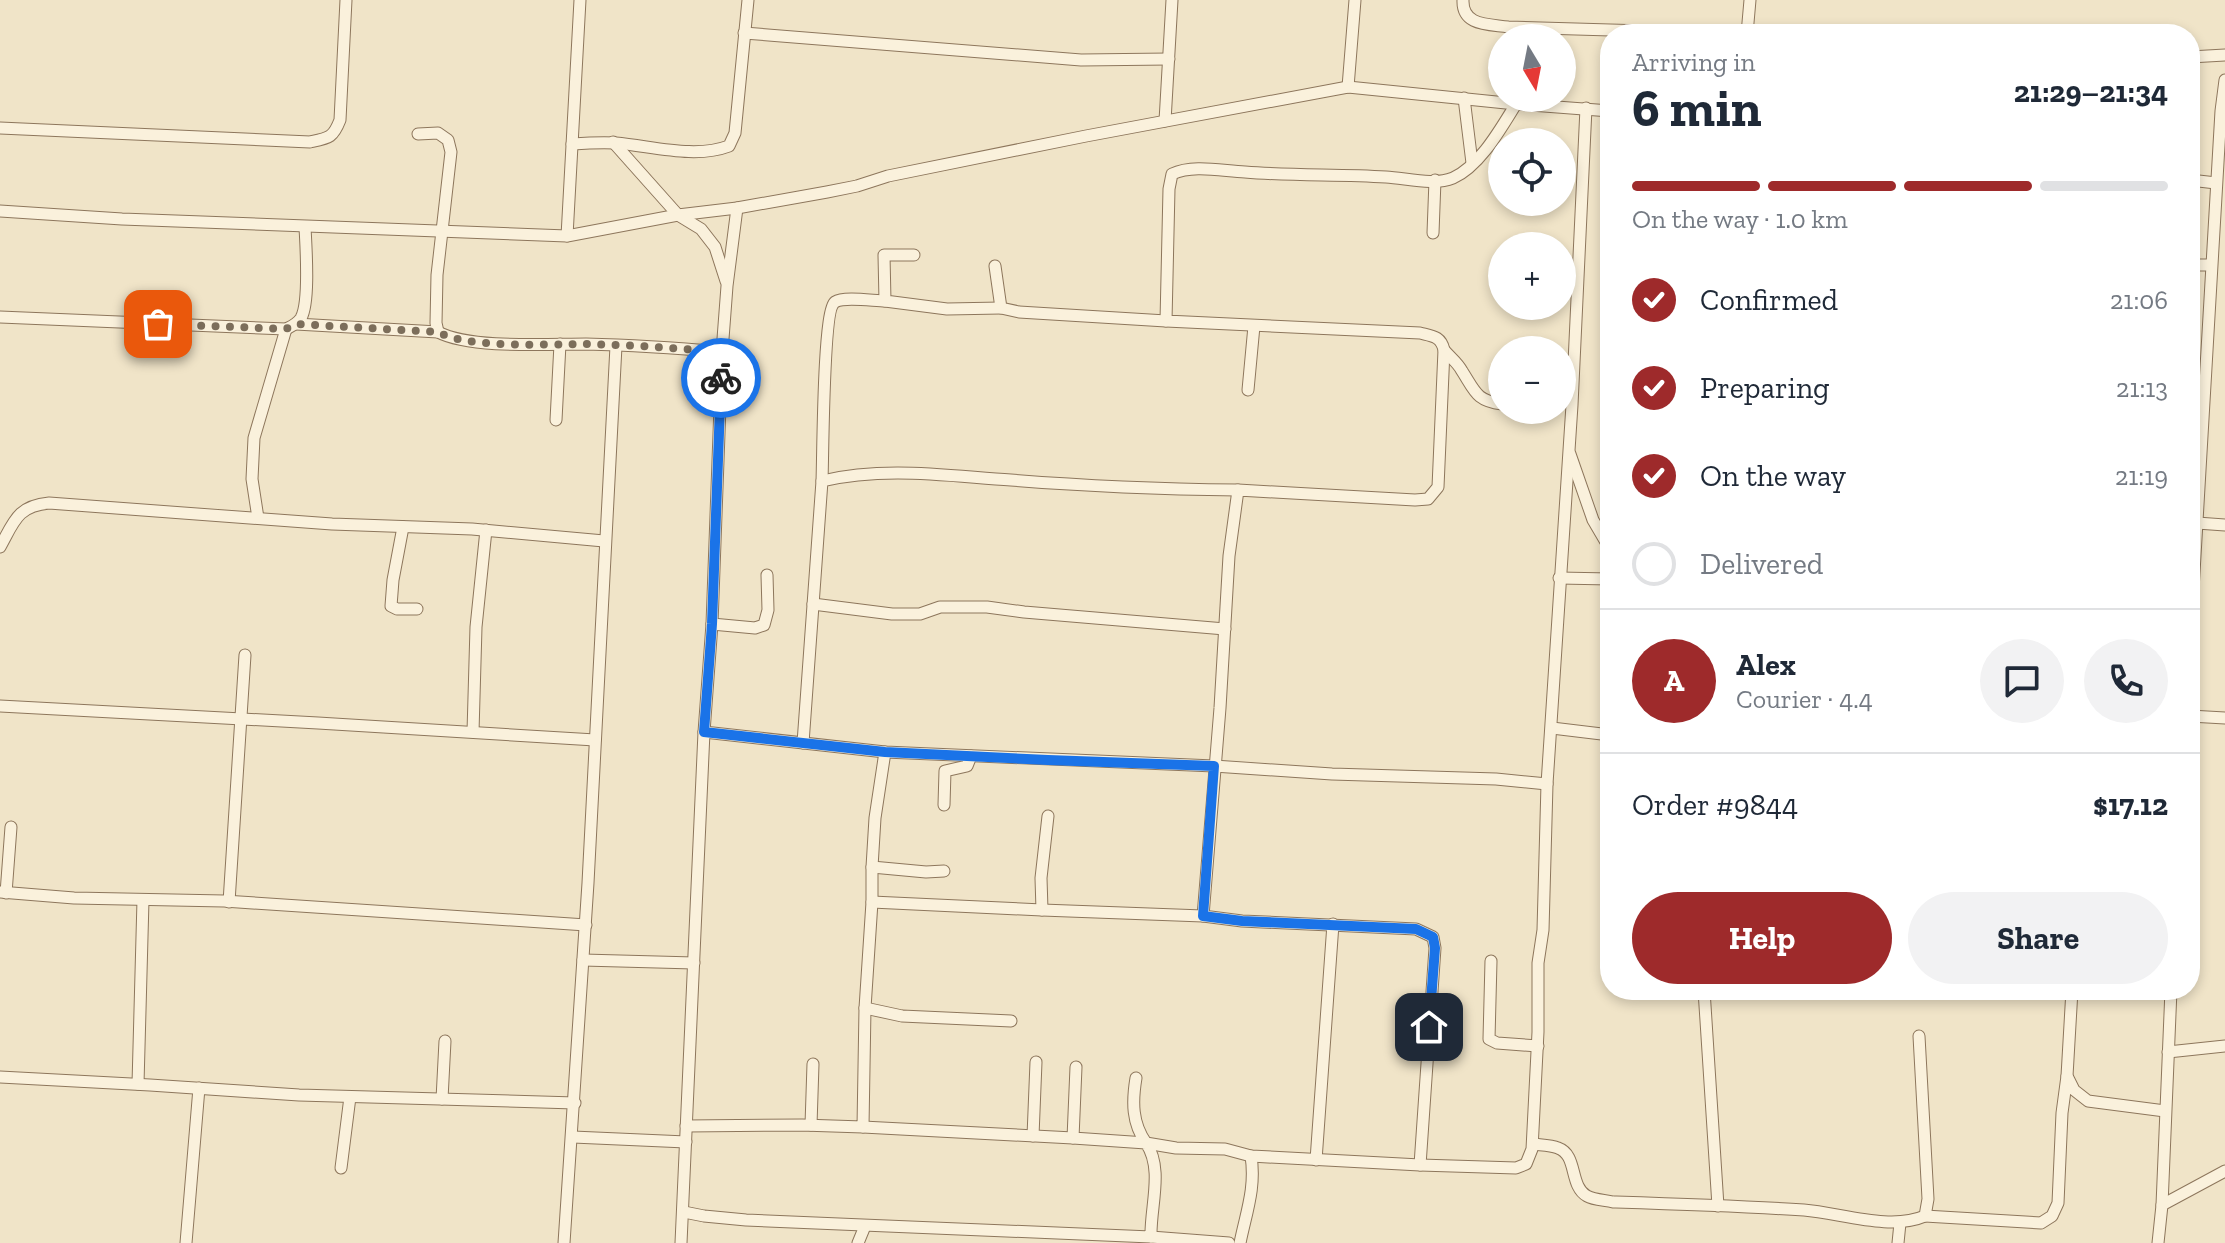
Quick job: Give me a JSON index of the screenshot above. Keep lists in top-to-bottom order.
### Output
{
  "north": "bottom",
  "page": {
    "map_buttons": ["+", "−"],
    "heading": ["6 min", "Arriving in", "21:29–21:34"],
    "panel": [
      "Alex",
      "Courier · 4.4",
      "Order #9844",
      "$17.12"
    ],
    "bar": "On the way · 1.0 km",
    "list": [
      ["Confirmed", "21:06"],
      ["Preparing", "21:13"],
      ["On the way", "21:19"],
      "Delivered"
    ],
    "round": "A",
    "buttons": ["Help", "Share"]
  }
}
